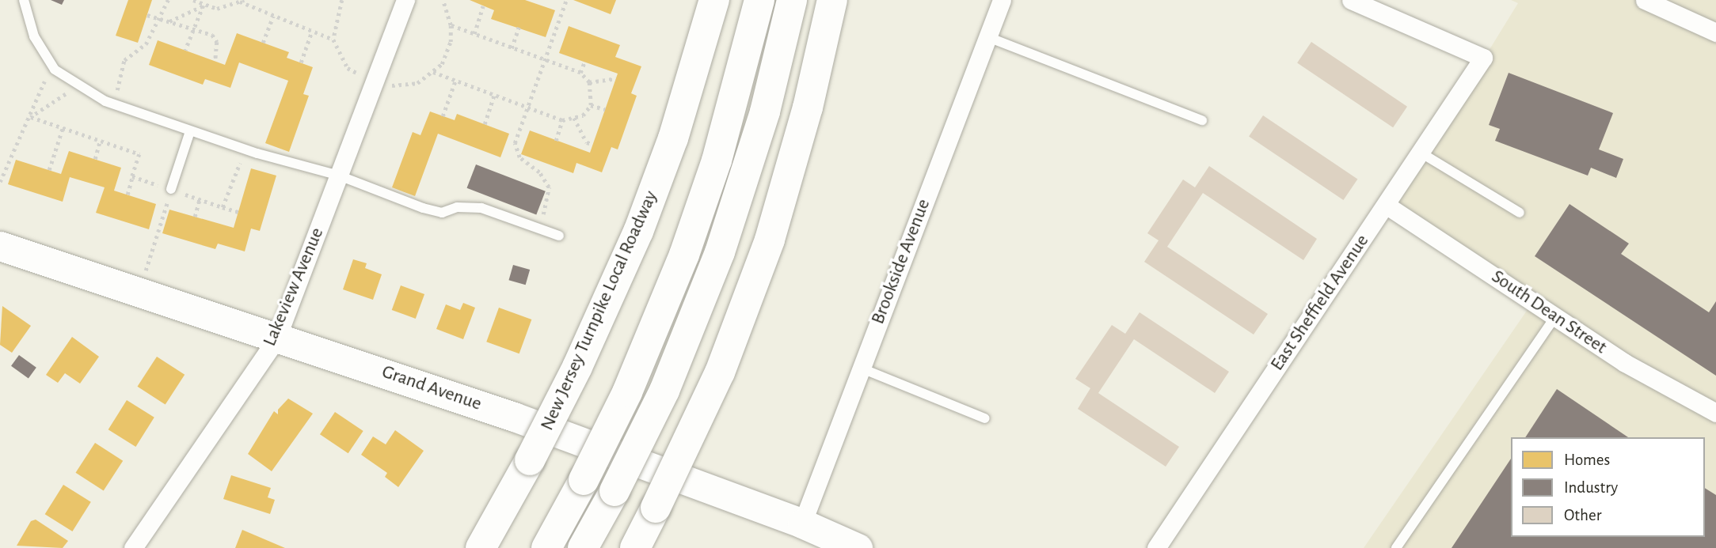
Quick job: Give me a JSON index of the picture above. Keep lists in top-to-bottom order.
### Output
{
  "streets": {
    "highway": ["New Jersey Turnpike Local Roadway"],
    "main road": ["Grand Avenue"],
    "street": [
      "Brookside Avenue",
      "Lakeview Avenue",
      "East Sheffield Avenue",
      "South Dean Street"
    ]
  },
  "crossings": [
    ["Brookside Avenue", "Grand Avenue"],
    ["Lakeview Avenue", "Grand Avenue"],
    ["East Sheffield Avenue", "South Dean Street"]
  ],
  "legend": ["Homes", "Industry", "Other"]
}
